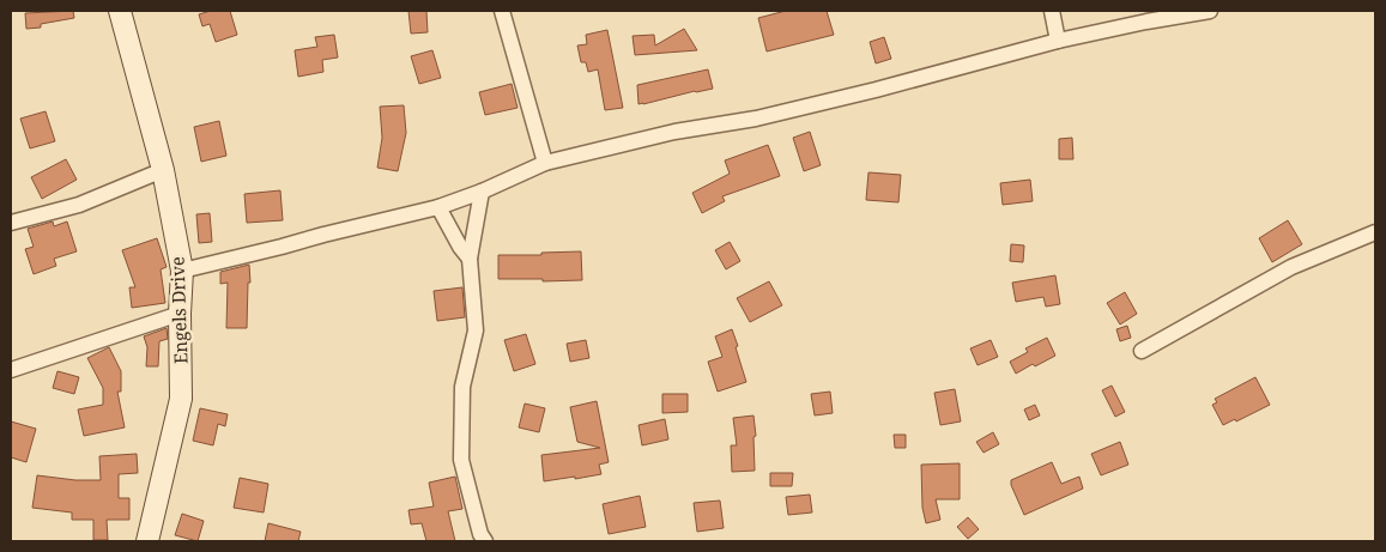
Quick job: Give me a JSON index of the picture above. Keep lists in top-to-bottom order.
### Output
{
  "streets": {
    "street": ["Engels Drive"]
  }
}
